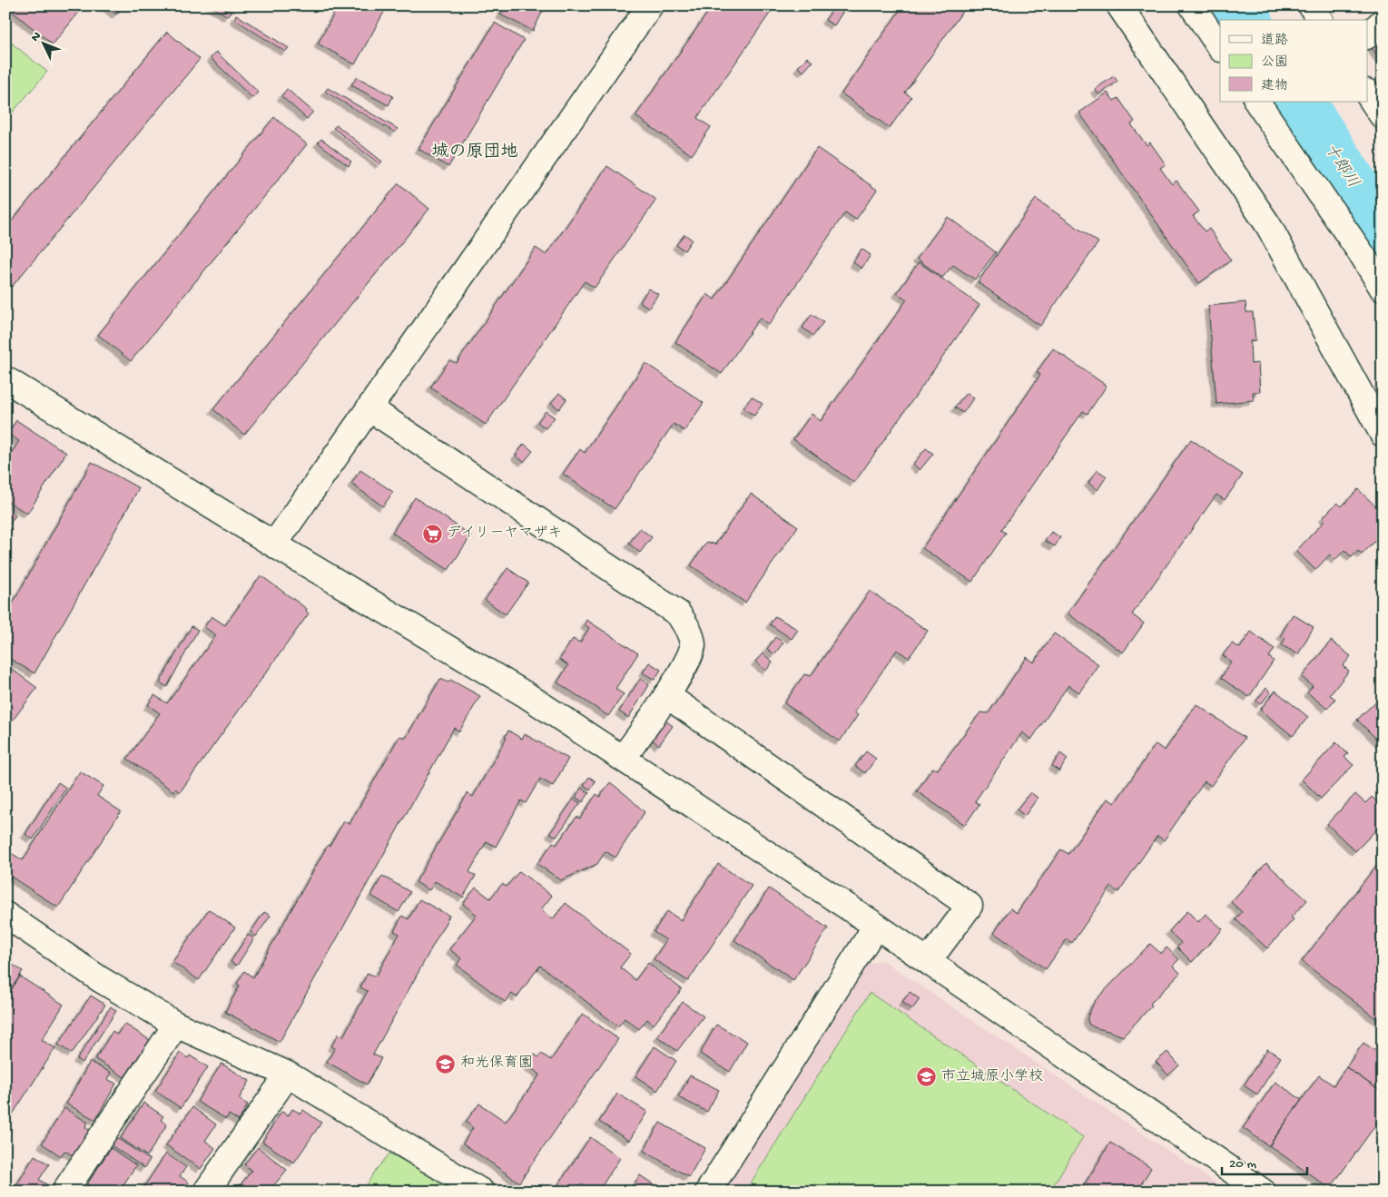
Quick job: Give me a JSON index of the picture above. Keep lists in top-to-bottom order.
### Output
{
  "districts": ["城の原団地"],
  "water": ["十郎川"],
  "places": {
    "supermarket": ["デイリーヤマザキ"],
    "school or university": ["和光保育園", "市立城原小学校"]
  },
  "legend": ["道路", "公園", "建物"],
  "scale_bar": "20 m",
  "north": "top left"
}
